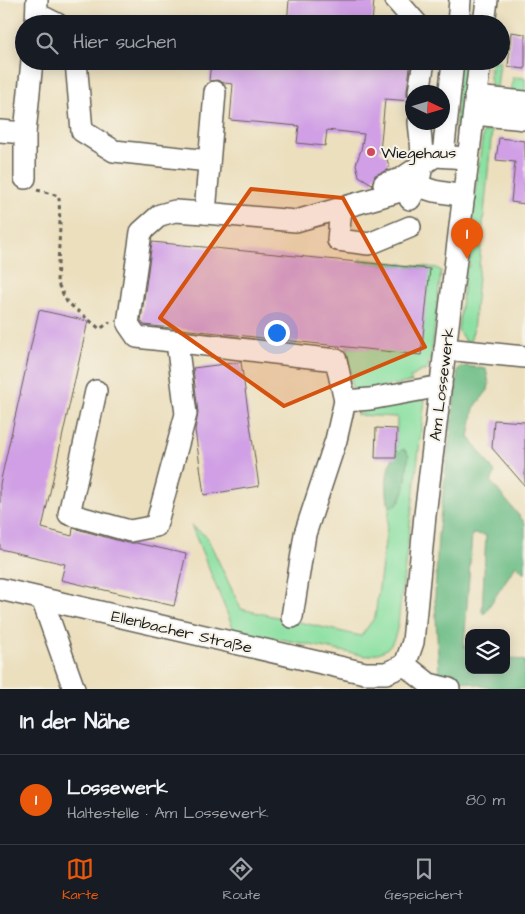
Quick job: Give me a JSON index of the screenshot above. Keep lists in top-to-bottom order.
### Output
{
  "streets": {
    "street": ["Am Lossewerk", "Ellenbacher Straße"]
  },
  "crossings": [
    ["Am Lossewerk", "Ellenbacher Straße"]
  ],
  "places": ["Wiegehaus"],
  "north": "right",
  "page": {
    "search": "Hier suchen",
    "pins": "1",
    "heading": "In der Nähe",
    "list": [
      {
        "mark": "1",
        "name": "Lossewerk",
        "note": "Haltestelle · Am Lossewerk",
        "value": "80 m"
      }
    ],
    "nav": ["Karte", "Route", "Gespeichert"]
  }
}
